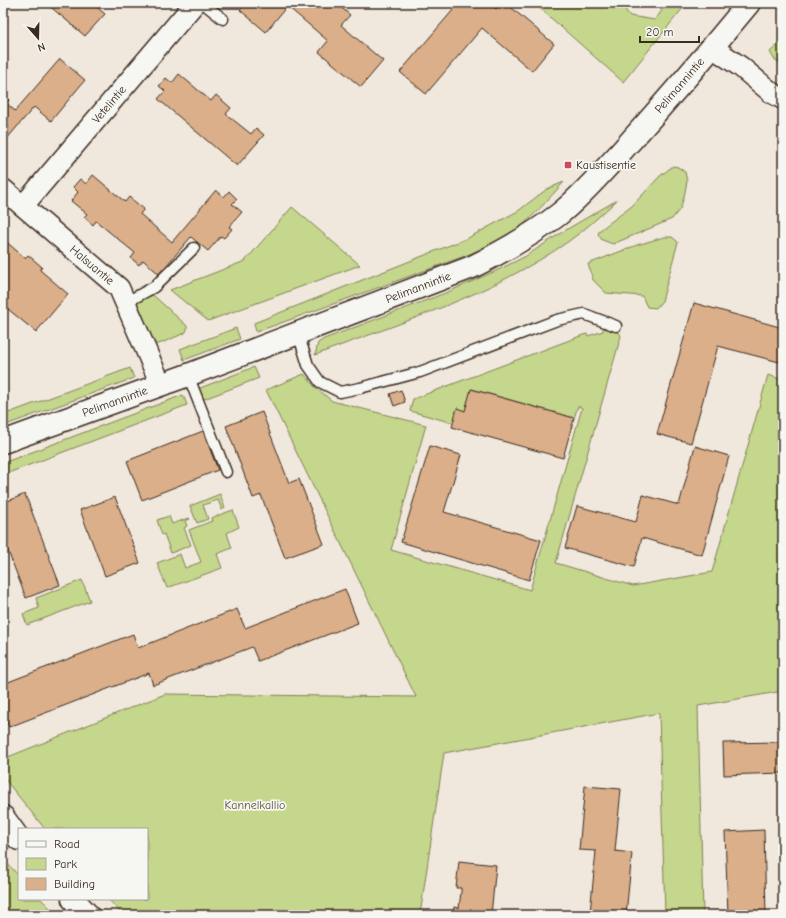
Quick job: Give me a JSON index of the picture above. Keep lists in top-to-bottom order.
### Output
{
  "streets": {
    "street": ["Pelimannintie", "Vetelintie", "Halsuantie"]
  },
  "crossings": [
    ["Pelimannintie", "Halsuantie"],
    ["Vetelintie", "Halsuantie"]
  ],
  "parks": ["Kannelkallio"],
  "places": {
    "transit": ["Kaustisentie"]
  },
  "legend": ["Road", "Park", "Building"],
  "scale_bar": "20 m",
  "north": "bottom"
}
